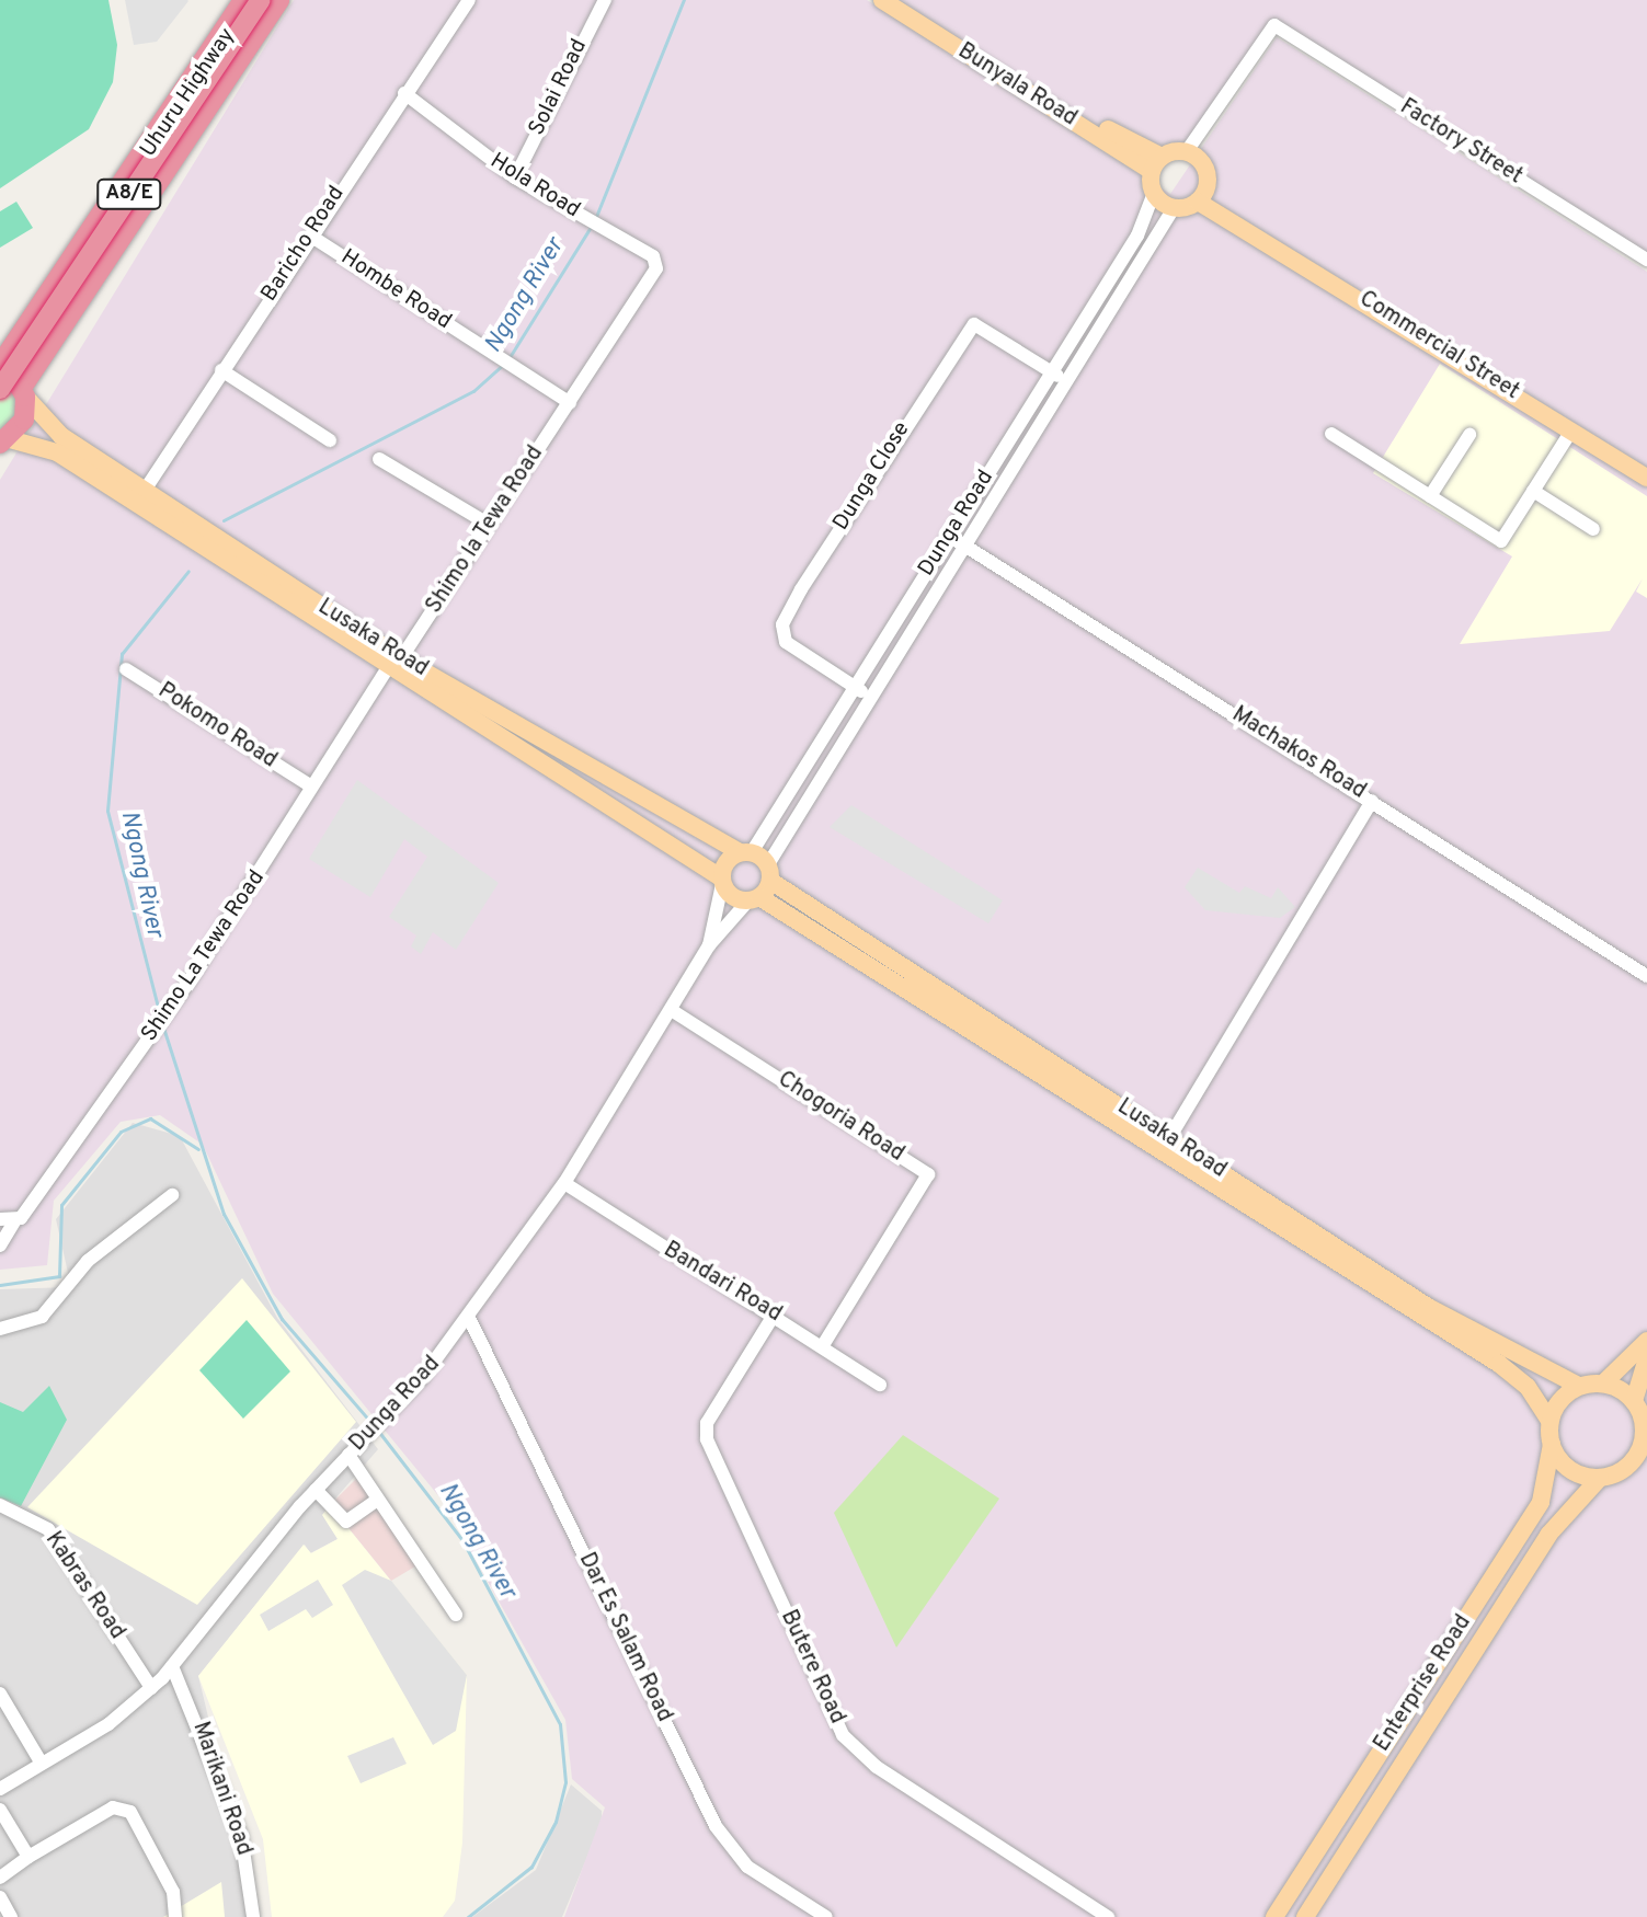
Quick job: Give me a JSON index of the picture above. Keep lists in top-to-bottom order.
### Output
{
  "streets": {
    "highway": ["Uhuru Highway", "A8/E"],
    "main road": [
      "Bunyala Road",
      "Commercial Street",
      "Lusaka Road",
      "Enterprise Road"
    ],
    "street": [
      "Solai Road",
      "Factory Street",
      "Hola Road",
      "Baricho Road",
      "Hombe Road",
      "Dunga Close",
      "Dunga Road",
      "Shimo la Tewa Road",
      "Pokomo Road",
      "Machakos Road",
      "Shimo La Tewa Road",
      "Chogoria Road",
      "Bandari Road",
      "Kabras Road",
      "Dar Es Salam Road",
      "Butere Road",
      "Marikani Road"
    ]
  },
  "crossings": [
    ["Bunyala Road", "Factory Street"],
    ["Bunyala Road", "Commercial Street"],
    ["Bunyala Road", "Dunga Road"],
    ["Solai Road", "Hola Road"],
    ["Uhuru Highway", "Lusaka Road"],
    ["Factory Street", "Commercial Street"],
    ["Factory Street", "Dunga Road"],
    ["Hola Road", "Baricho Road"],
    ["Hola Road", "Shimo la Tewa Road"],
    ["Baricho Road", "Hombe Road"],
    ["Baricho Road", "Lusaka Road"],
    ["Hombe Road", "Shimo la Tewa Road"],
    ["Commercial Street", "Dunga Road"],
    ["Dunga Close", "Dunga Road"],
    ["Dunga Road", "Lusaka Road"],
    ["Dunga Road", "Machakos Road"],
    ["Dunga Road", "Chogoria Road"],
    ["Dunga Road", "Bandari Road"],
    ["Dunga Road", "Kabras Road"],
    ["Dunga Road", "Dar Es Salam Road"],
    ["Dunga Road", "Marikani Road"],
    ["Shimo la Tewa Road", "Lusaka Road"],
    ["Shimo la Tewa Road", "Shimo La Tewa Road"],
    ["Lusaka Road", "Shimo La Tewa Road"],
    ["Lusaka Road", "Enterprise Road"],
    ["Pokomo Road", "Shimo La Tewa Road"],
    ["Chogoria Road", "Bandari Road"],
    ["Bandari Road", "Butere Road"]
  ],
  "water": ["Ngong River"]
}
